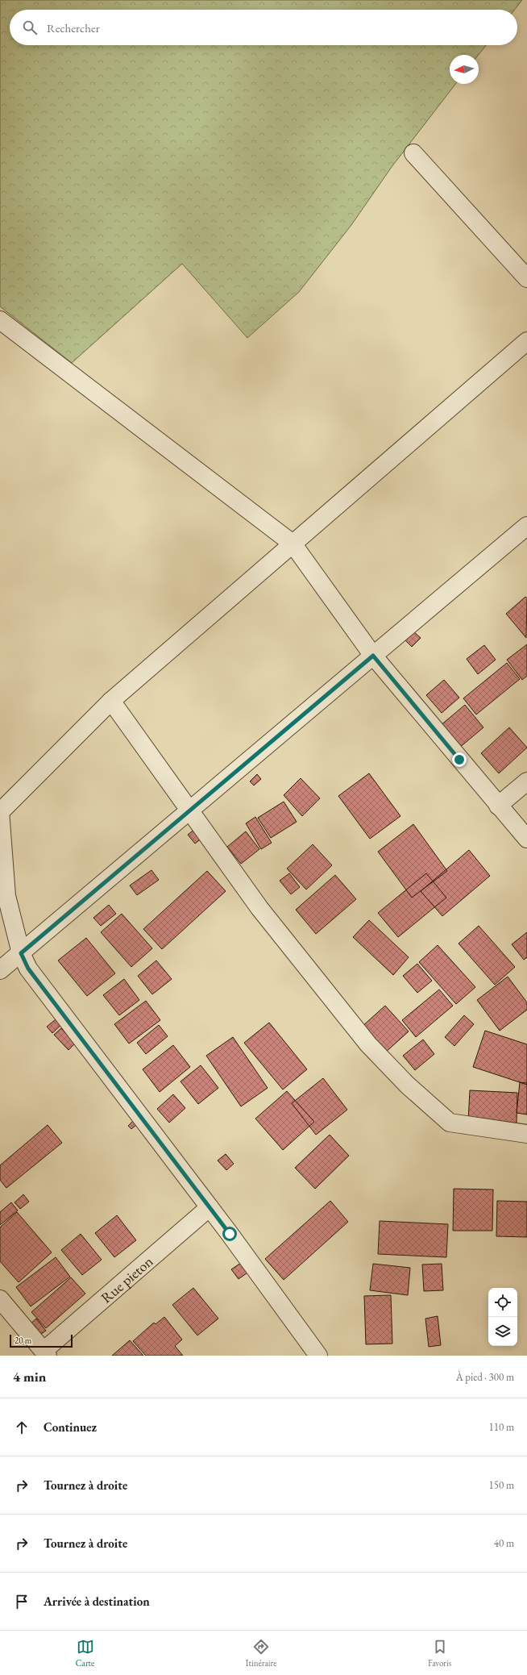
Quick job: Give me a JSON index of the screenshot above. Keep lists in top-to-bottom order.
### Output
{
  "streets": {
    "street": ["Rue pieton"]
  },
  "scale_bar": "20 m",
  "north": "left",
  "page": {
    "search": "Rechercher",
    "scale": "20 m",
    "heading": ["4 min", "À pied · 300 m"],
    "list": [
      ["Continuez", "110 m"],
      ["Tournez à droite", "150 m"],
      ["Tournez à droite", "40 m"],
      "Arrivée à destination"
    ],
    "nav": ["Carte", "Itinéraire", "Favoris"]
  }
}
